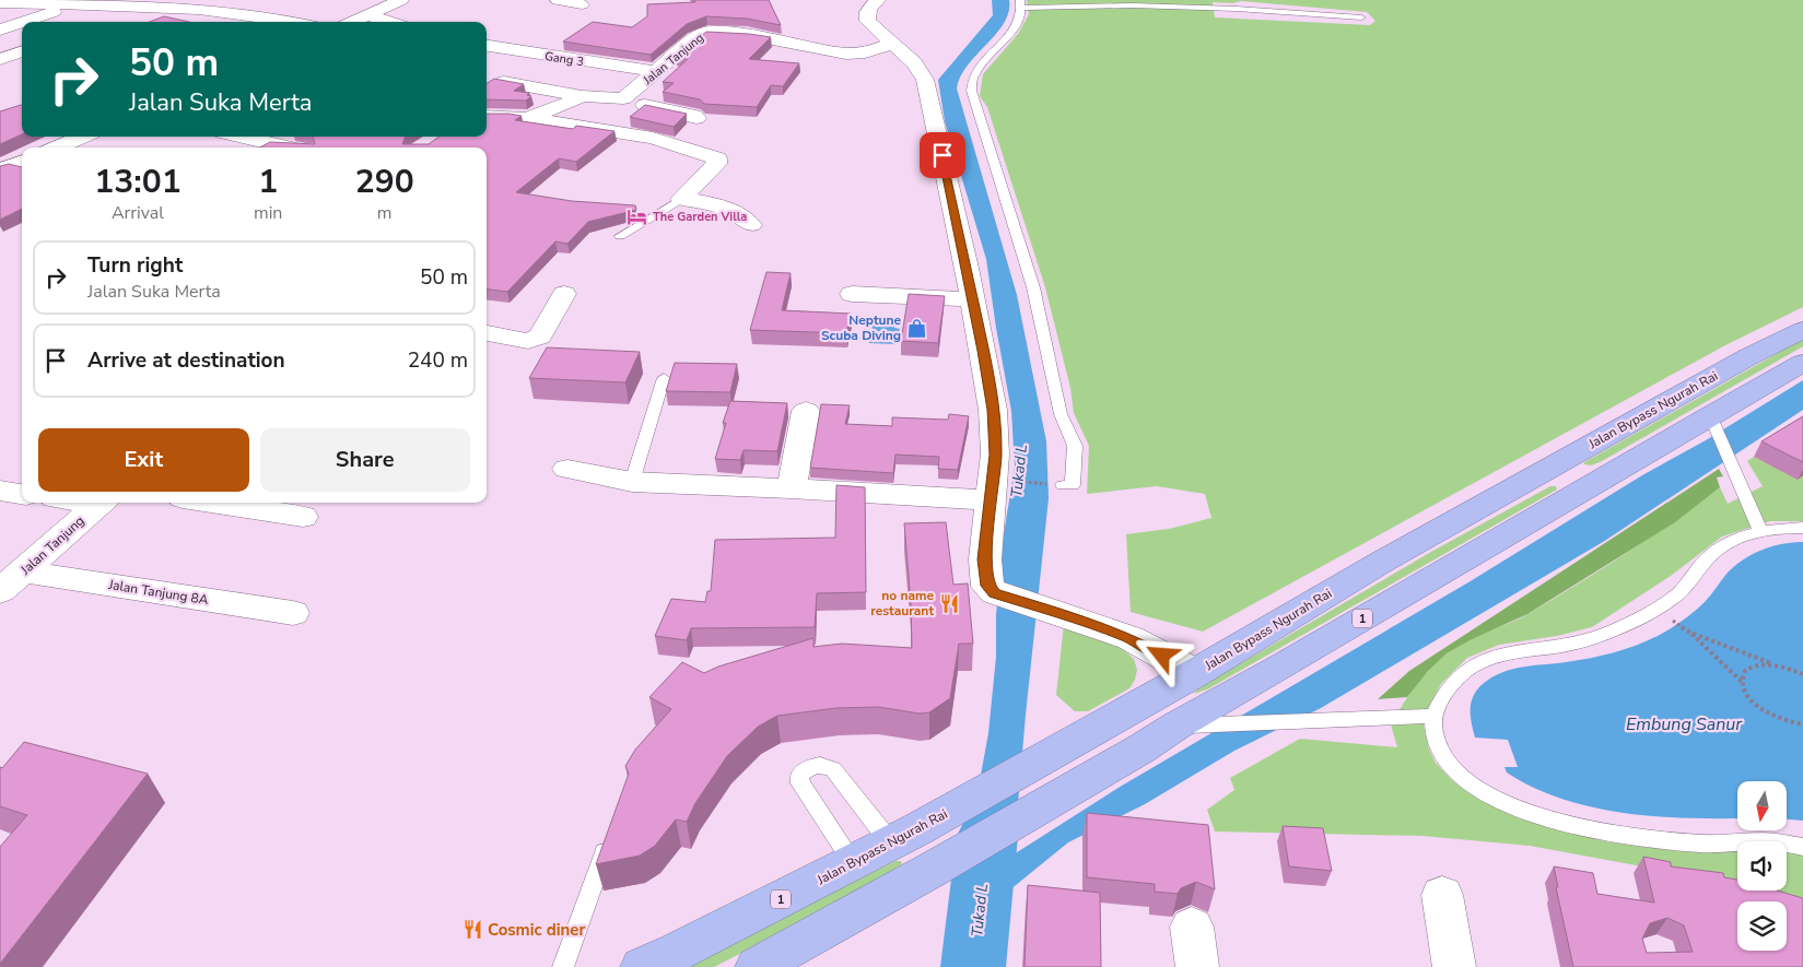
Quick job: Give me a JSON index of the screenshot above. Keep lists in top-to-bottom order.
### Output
{
  "streets": {
    "highway": ["Jalan Bypass Ngurah Rai", "1"],
    "street": ["Gang 3", "Jalan Tanjung", "Jalan Tanjung 8A"]
  },
  "crossings": [
    ["Jalan Tanjung", "Jalan Tanjung 8A"]
  ],
  "water": ["Tukad L", "Embung Sanur"],
  "places": {
    "hotel": ["The Garden Villa"],
    "shop": ["Neptune Scuba Diving"],
    "restaurant": ["no name restaurant", "Cosmic diner"]
  },
  "north": "bottom",
  "page": {
    "turn": ["50 m", "Jalan Suka Merta"],
    "eta": [
      "13:01",
      "Arrival",
      "1",
      "min",
      "290",
      "m"
    ],
    "list": [
      {
        "name": "Turn right",
        "note": "Jalan Suka Merta",
        "value": "50 m"
      },
      {
        "name": "Arrive at destination",
        "value": "240 m"
      }
    ],
    "buttons": ["Exit", "Share"]
  }
}
